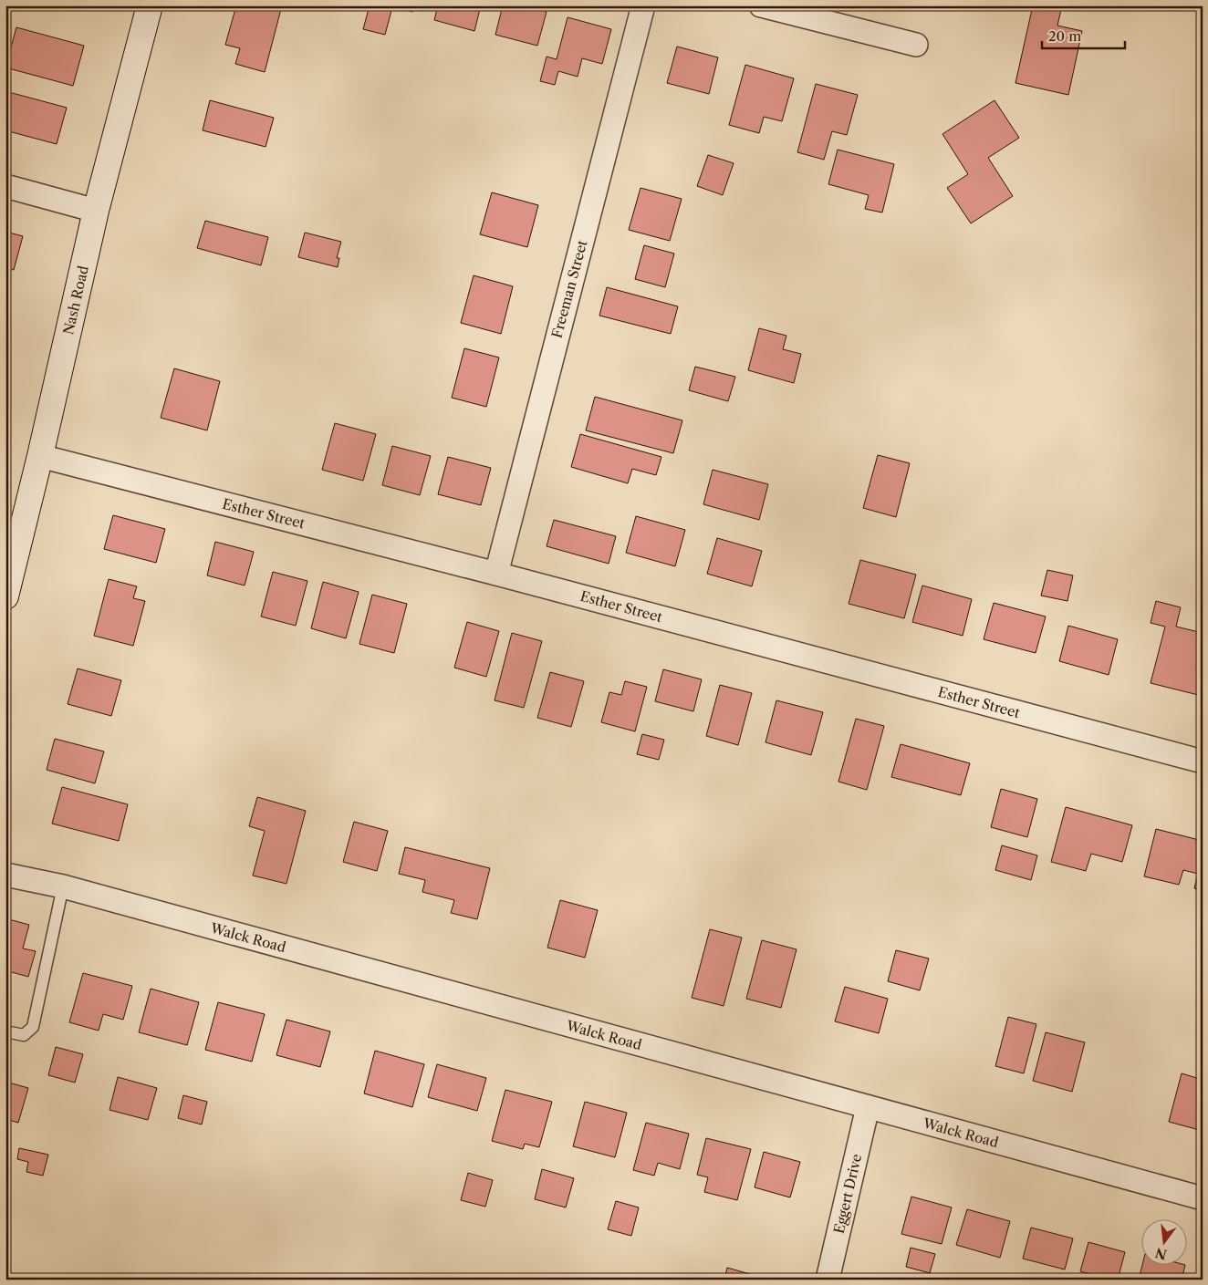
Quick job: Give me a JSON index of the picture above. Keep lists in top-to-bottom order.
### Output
{
  "streets": {
    "main road": ["Nash Road"],
    "street": [
      "Freeman Street",
      "Esther Street",
      "Walck Road",
      "Eggert Drive"
    ]
  },
  "crossings": [
    ["Freeman Street", "Esther Street"],
    ["Nash Road", "Esther Street"],
    ["Walck Road", "Eggert Drive"]
  ],
  "scale_bar": "20 m",
  "north": "bottom"
}
